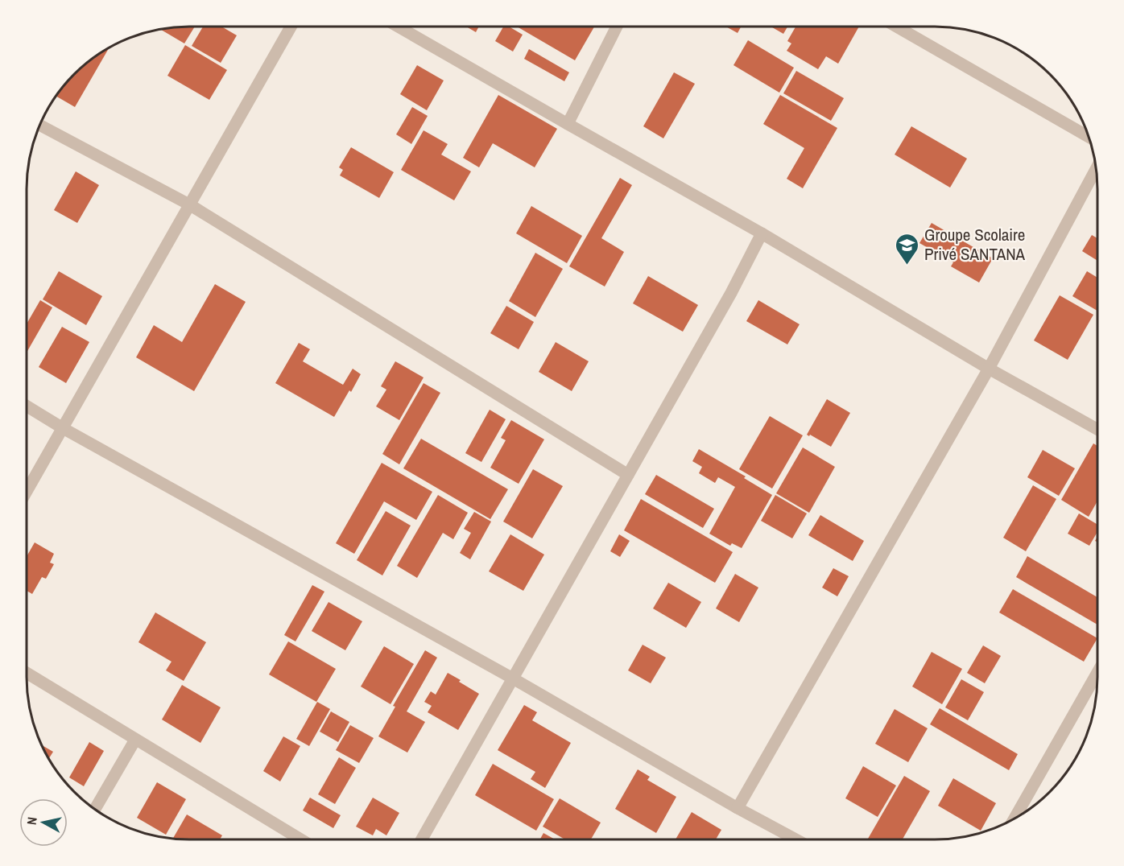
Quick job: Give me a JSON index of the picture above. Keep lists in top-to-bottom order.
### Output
{
  "places": {
    "school or university": ["Groupe Scolaire Privé SANTANA"]
  },
  "north": "left"
}
